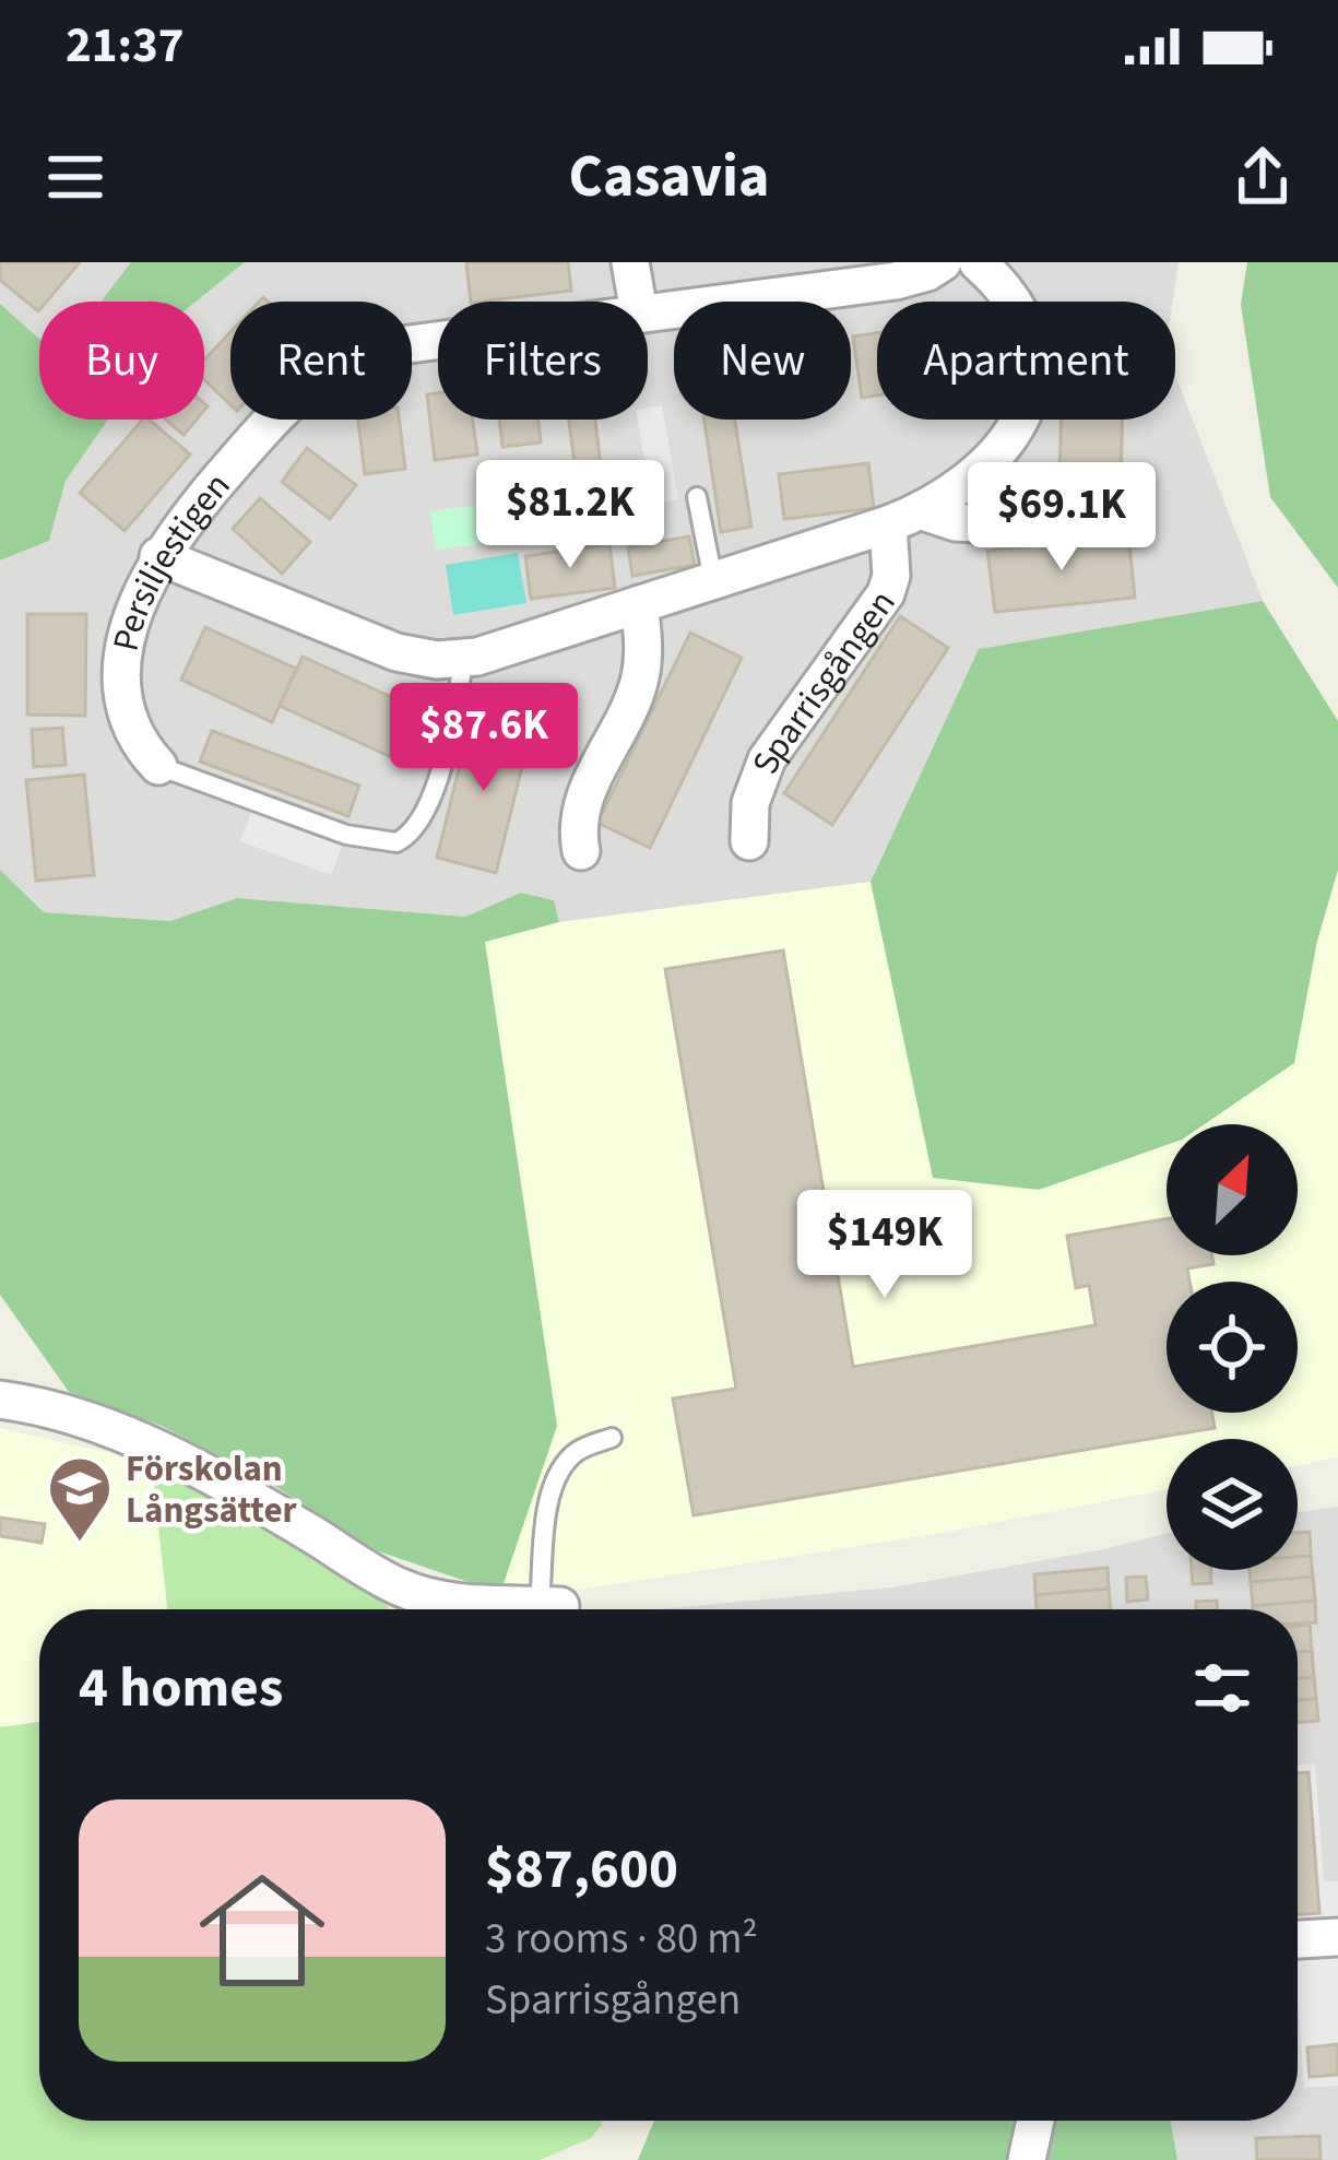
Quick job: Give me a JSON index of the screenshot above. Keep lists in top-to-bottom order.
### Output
{
  "streets": {
    "street": ["Persiljestigen", "Sparrisgången"]
  },
  "crossings": [
    ["Persiljestigen", "Sparrisgången"]
  ],
  "places": {
    "school or university": ["Förskolan Långsätter"]
  },
  "north": "top right",
  "page": {
    "status": "21:37",
    "header": "Casavia",
    "chip": [
      "Buy",
      "Rent",
      "Filters",
      "New",
      "Apartment"
    ],
    "price": [
      "$81.2K",
      "$69.1K",
      "$87.6K",
      "$149K"
    ],
    "heading": "4 homes",
    "list": [
      {
        "name": "$87,600",
        "note": "3 rooms · 80 m² · Sparrisgången"
      }
    ]
  }
}
